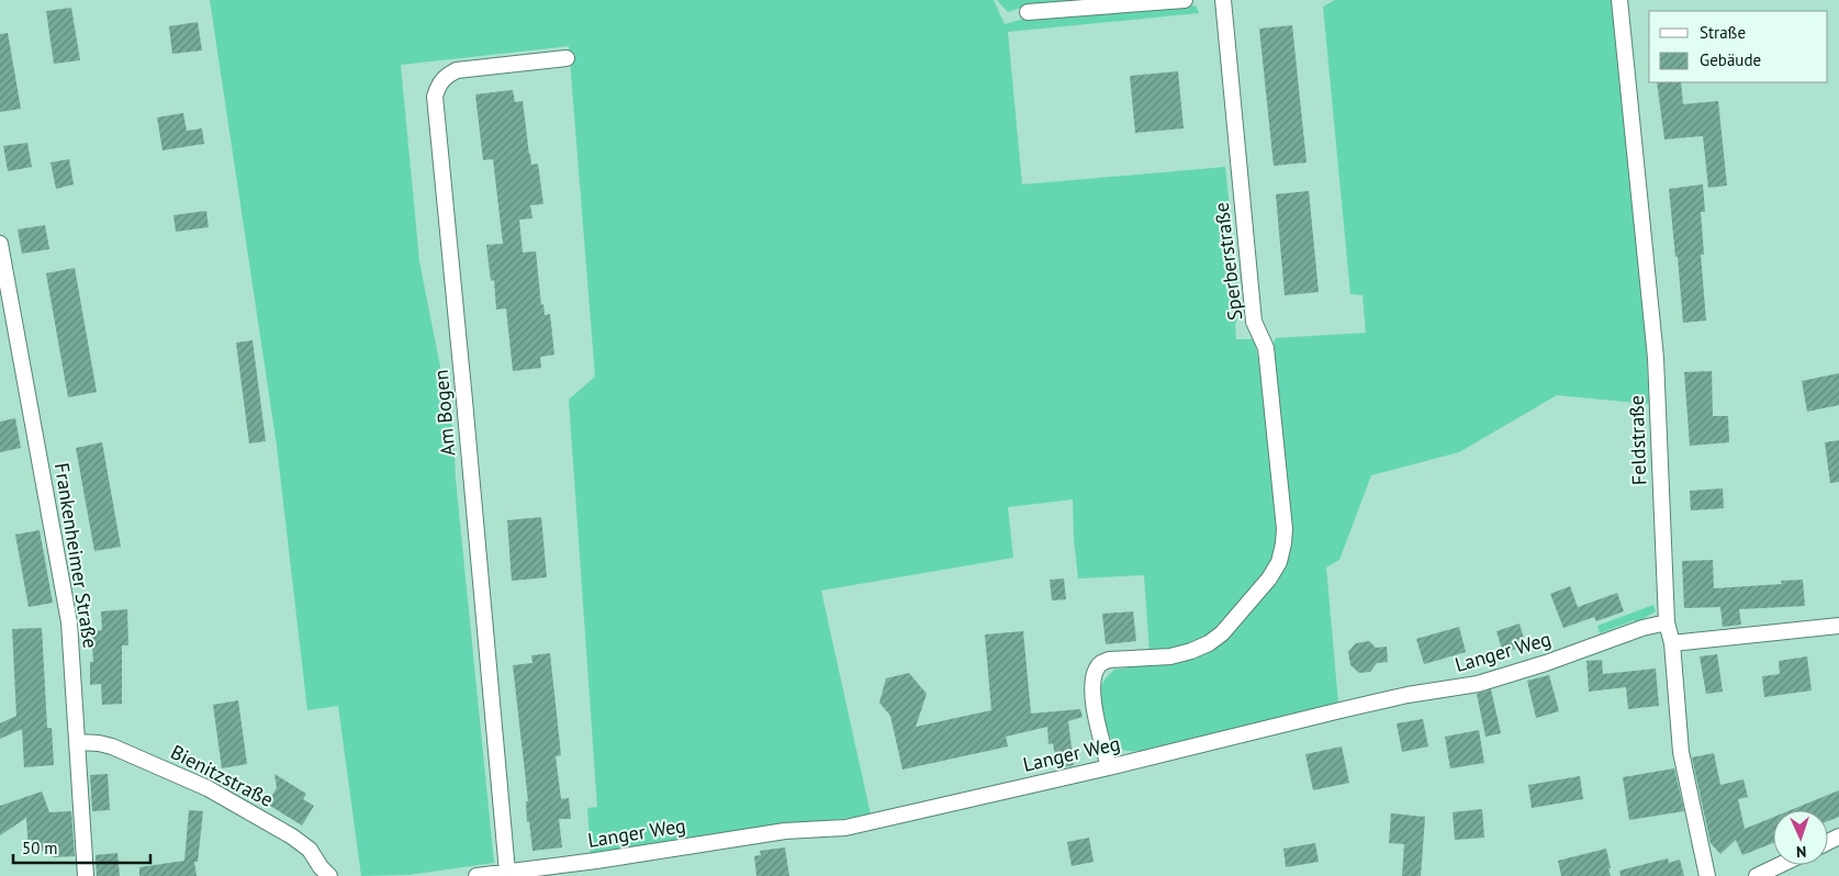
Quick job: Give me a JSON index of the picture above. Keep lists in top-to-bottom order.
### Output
{
  "streets": {
    "street": [
      "Sperberstraße",
      "Am Bogen",
      "Feldstraße",
      "Frankenheimer Straße",
      "Langer Weg",
      "Bienitzstraße"
    ]
  },
  "crossings": [
    ["Sperberstraße", "Langer Weg"],
    ["Am Bogen", "Langer Weg"],
    ["Feldstraße", "Langer Weg"],
    ["Frankenheimer Straße", "Bienitzstraße"]
  ],
  "legend": ["Straße", "Gebäude"],
  "scale_bar": "50 m",
  "north": "bottom"
}
